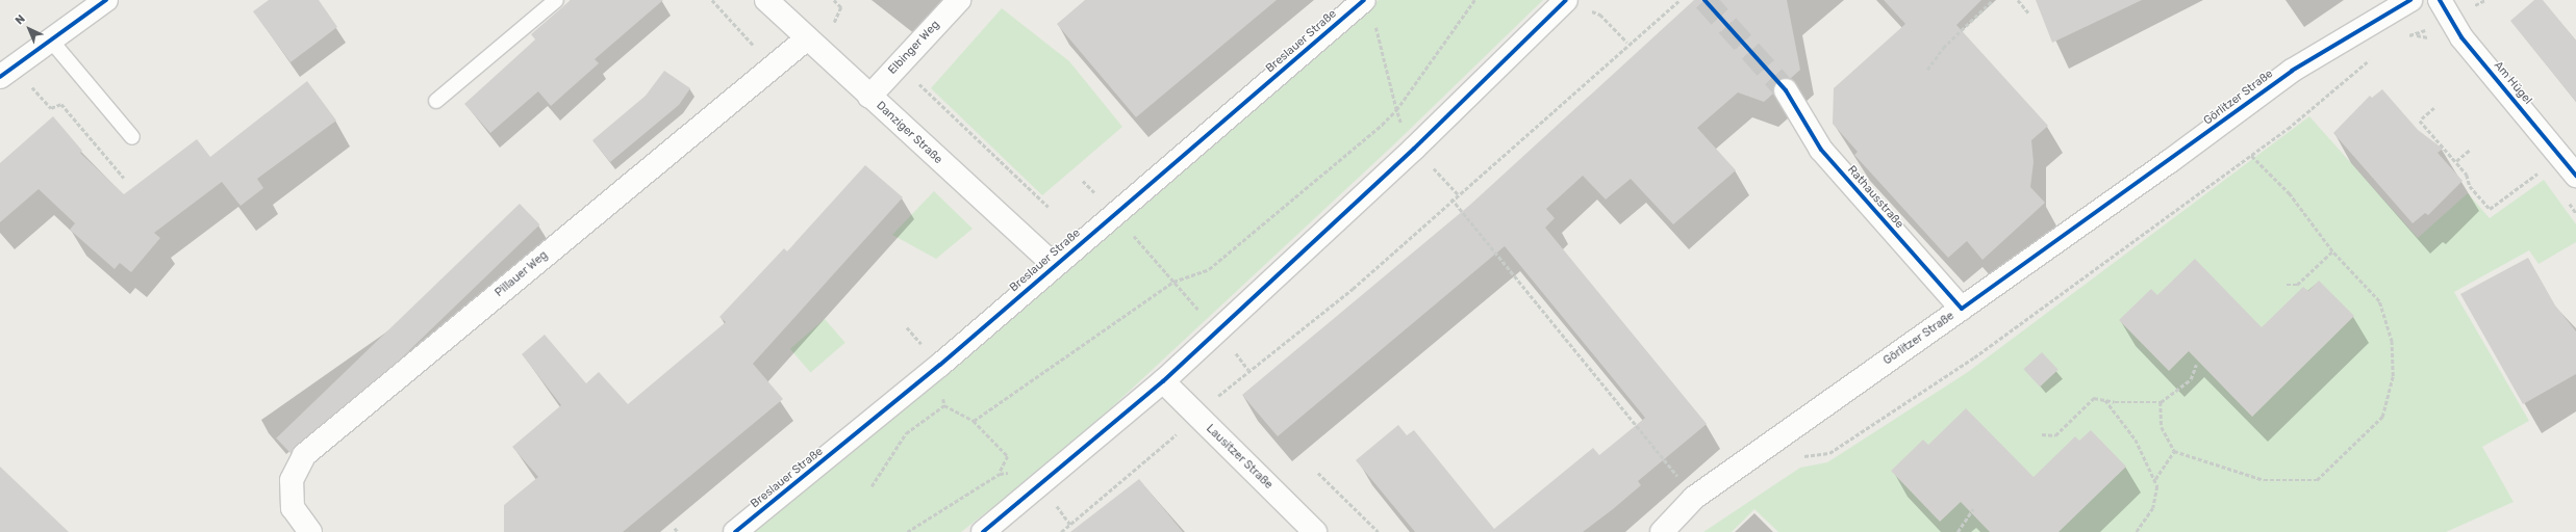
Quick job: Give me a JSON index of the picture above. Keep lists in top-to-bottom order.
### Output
{
  "streets": {
    "street": [
      "Breslauer Straße",
      "Elbinger Weg",
      "Am Hügel",
      "Görlitzer Straße",
      "Danziger Straße",
      "Rathausstraße",
      "Pillauer Weg",
      "Lausitzer Straße"
    ]
  },
  "crossings": [
    ["Breslauer Straße", "Danziger Straße"],
    ["Elbinger Weg", "Danziger Straße"],
    ["Görlitzer Straße", "Rathausstraße"],
    ["Danziger Straße", "Pillauer Weg"]
  ],
  "north": "top left"
}
